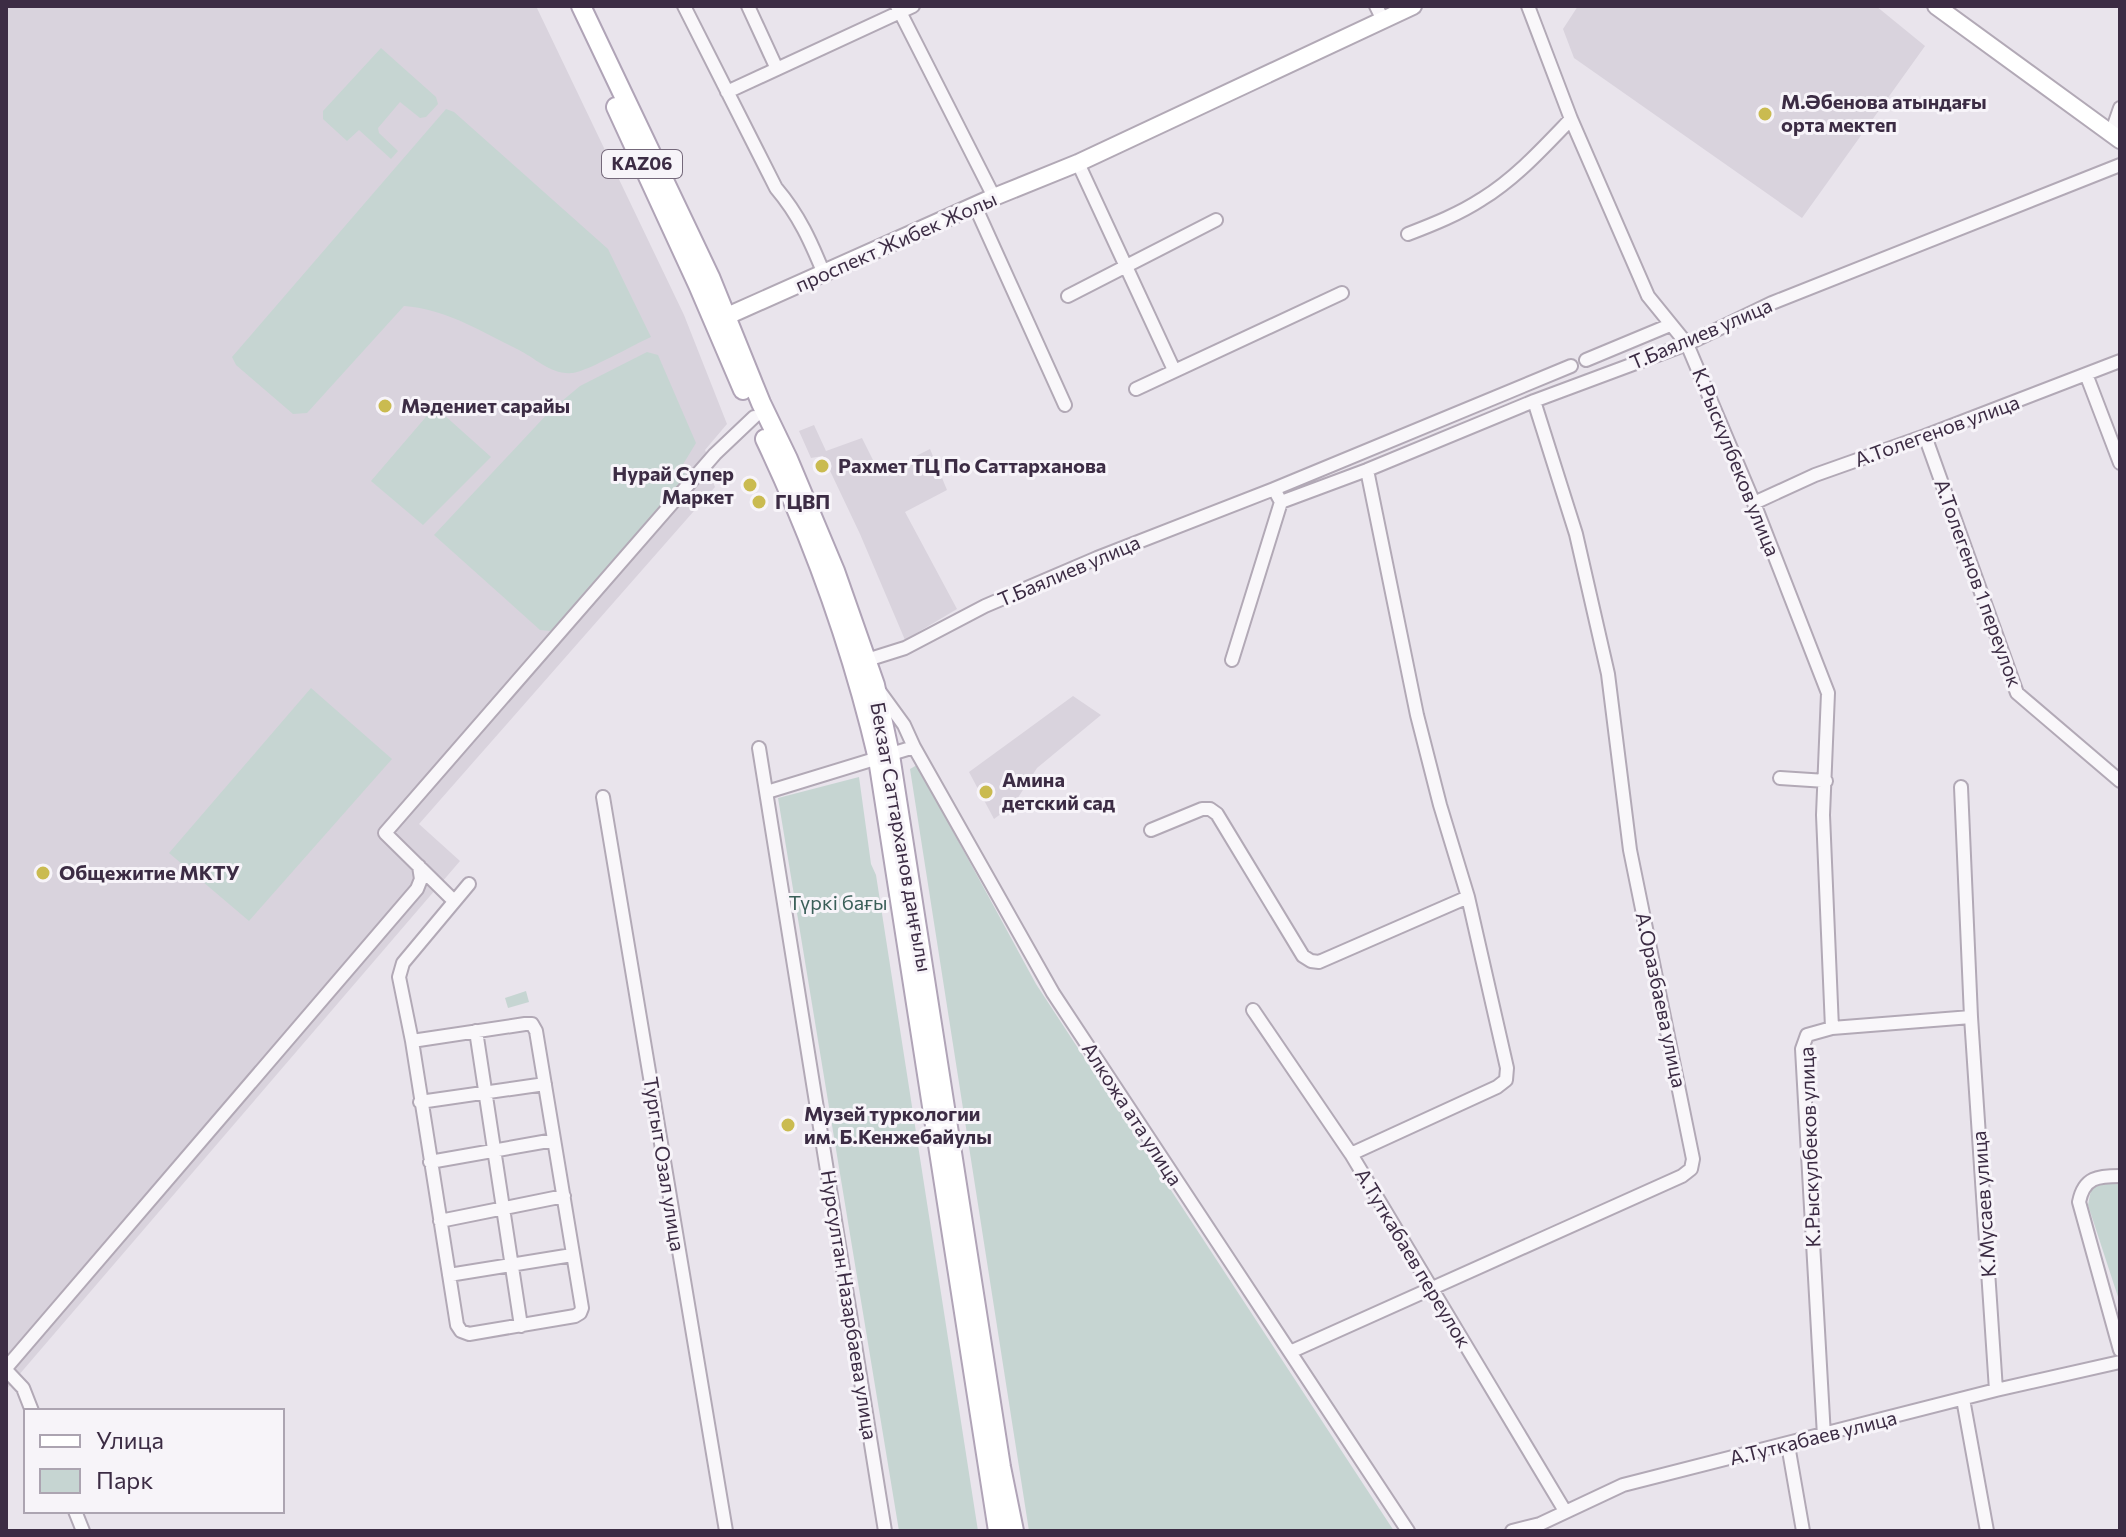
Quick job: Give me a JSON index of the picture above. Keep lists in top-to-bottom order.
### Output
{
  "streets": {
    "main road": ["KАZ06", "проспект Жибек Жолы", "Бекзат Саттарханов даңғылы"],
    "street": [
      "Т.Баялиев улица",
      "А.Толегенов улица",
      "К.Рыскулбеков улица",
      "А.Толегенов 1 переулок",
      "А.Оразбаева улица",
      "Алкожа ата улица",
      "Тургыт Озал улица",
      "К.Мусаев улица",
      "А.Туткабаев переулок",
      "Нурсултан Назарбаева улица",
      "А.Туткабаев улица"
    ]
  },
  "crossings": [
    ["проспект Жибек Жолы", "Бекзат Саттарханов даңғылы"],
    ["Т.Баялиев улица", "К.Рыскулбеков улица"],
    ["Т.Баялиев улица", "Бекзат Саттарханов даңғылы"],
    ["Т.Баялиев улица", "А.Оразбаева улица"],
    ["А.Толегенов улица", "К.Рыскулбеков улица"],
    ["А.Толегенов улица", "А.Толегенов 1 переулок"],
    ["К.Рыскулбеков улица", "А.Туткабаев улица"],
    ["Бекзат Саттарханов даңғылы", "Алкожа ата улица"],
    ["А.Оразбаева улица", "Алкожа ата улица"],
    ["А.Оразбаева улица", "А.Туткабаев переулок"],
    ["К.Мусаев улица", "А.Туткабаев улица"],
    ["А.Туткабаев переулок", "А.Туткабаев улица"]
  ],
  "parks": ["Түркі бағы"],
  "places": [
    "М.Әбенова атындағы орта мектеп",
    "Мәдениет сарайы",
    "Рахмет ТЦ По Саттарханова",
    "Нурай Супер Маркет",
    "ГЦВП",
    "Амина детский сад",
    "Общежитие МКТУ",
    "Музей туркологии им. Б.Кенжебайулы"
  ],
  "legend": ["Улица", "Парк"]
}
